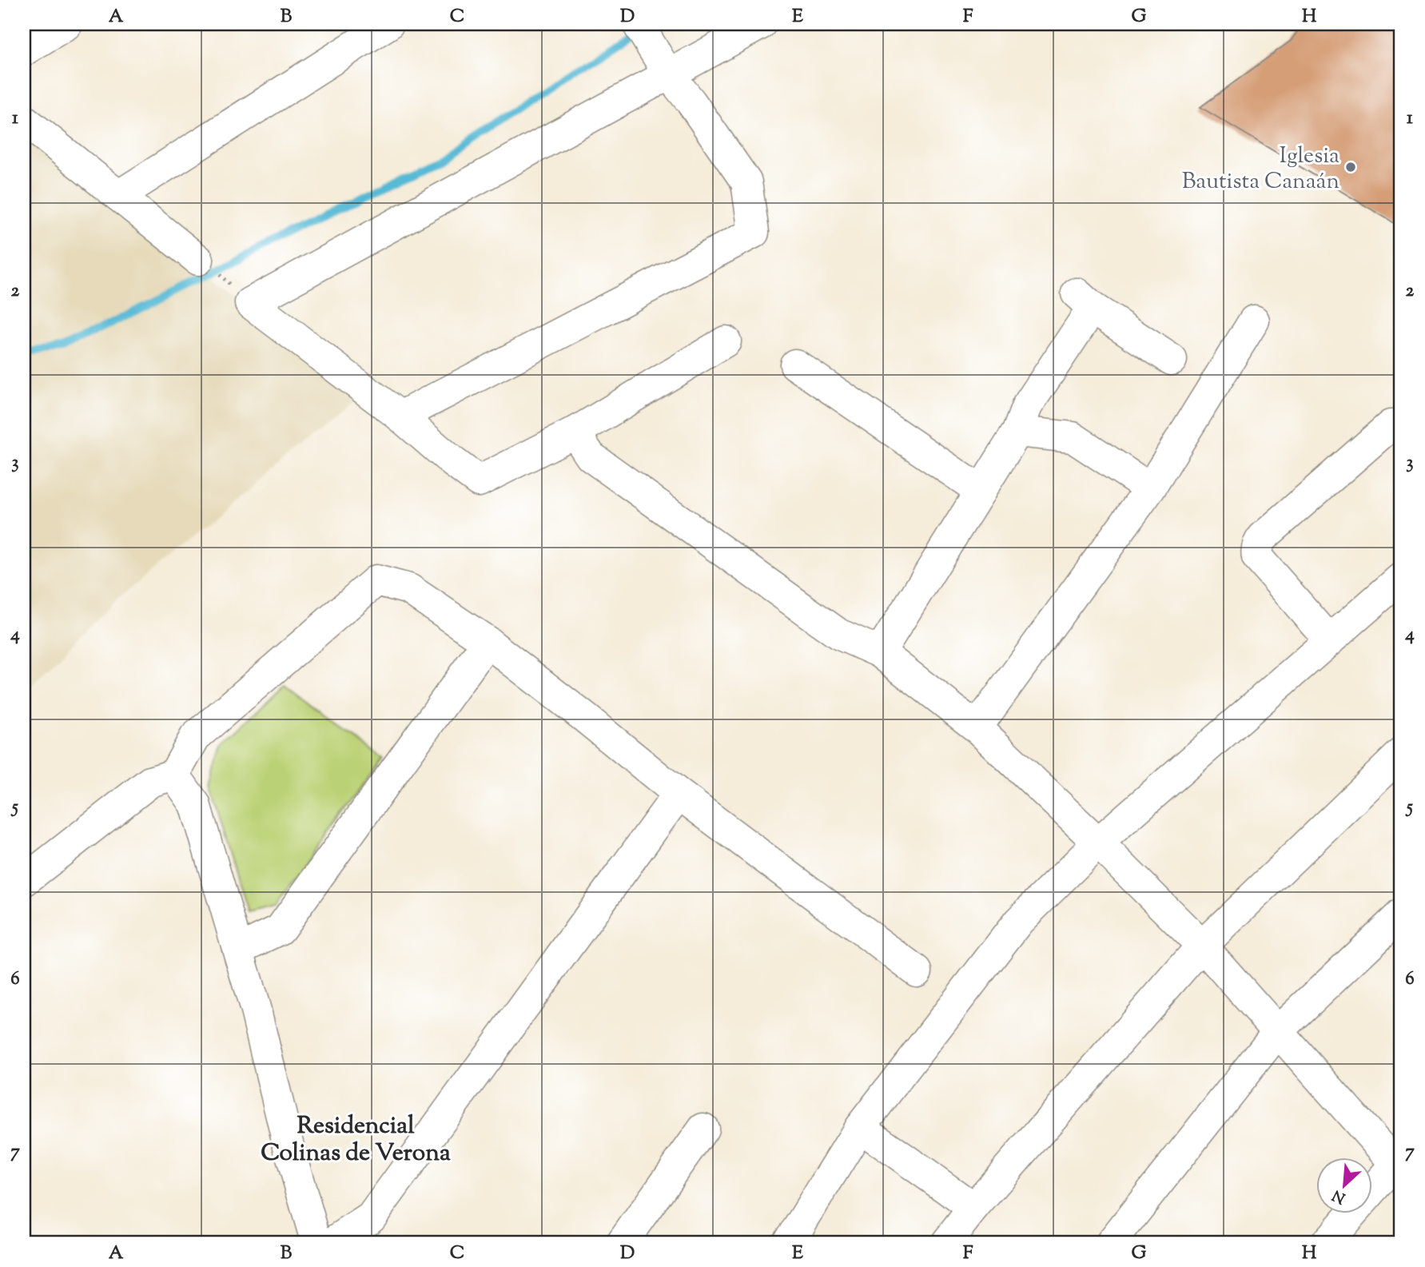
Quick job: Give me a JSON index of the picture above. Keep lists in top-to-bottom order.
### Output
{
  "districts": ["Residencial Colinas de Verona"],
  "places": ["Iglesia Bautista Canaán"],
  "north": "bottom left",
  "grid": {
    "columns": [
      "A",
      "B",
      "C",
      "D",
      "E",
      "F",
      "G",
      "H"
    ],
    "rows": [
      "1",
      "2",
      "3",
      "4",
      "5",
      "6",
      "7"
    ]
  }
}
